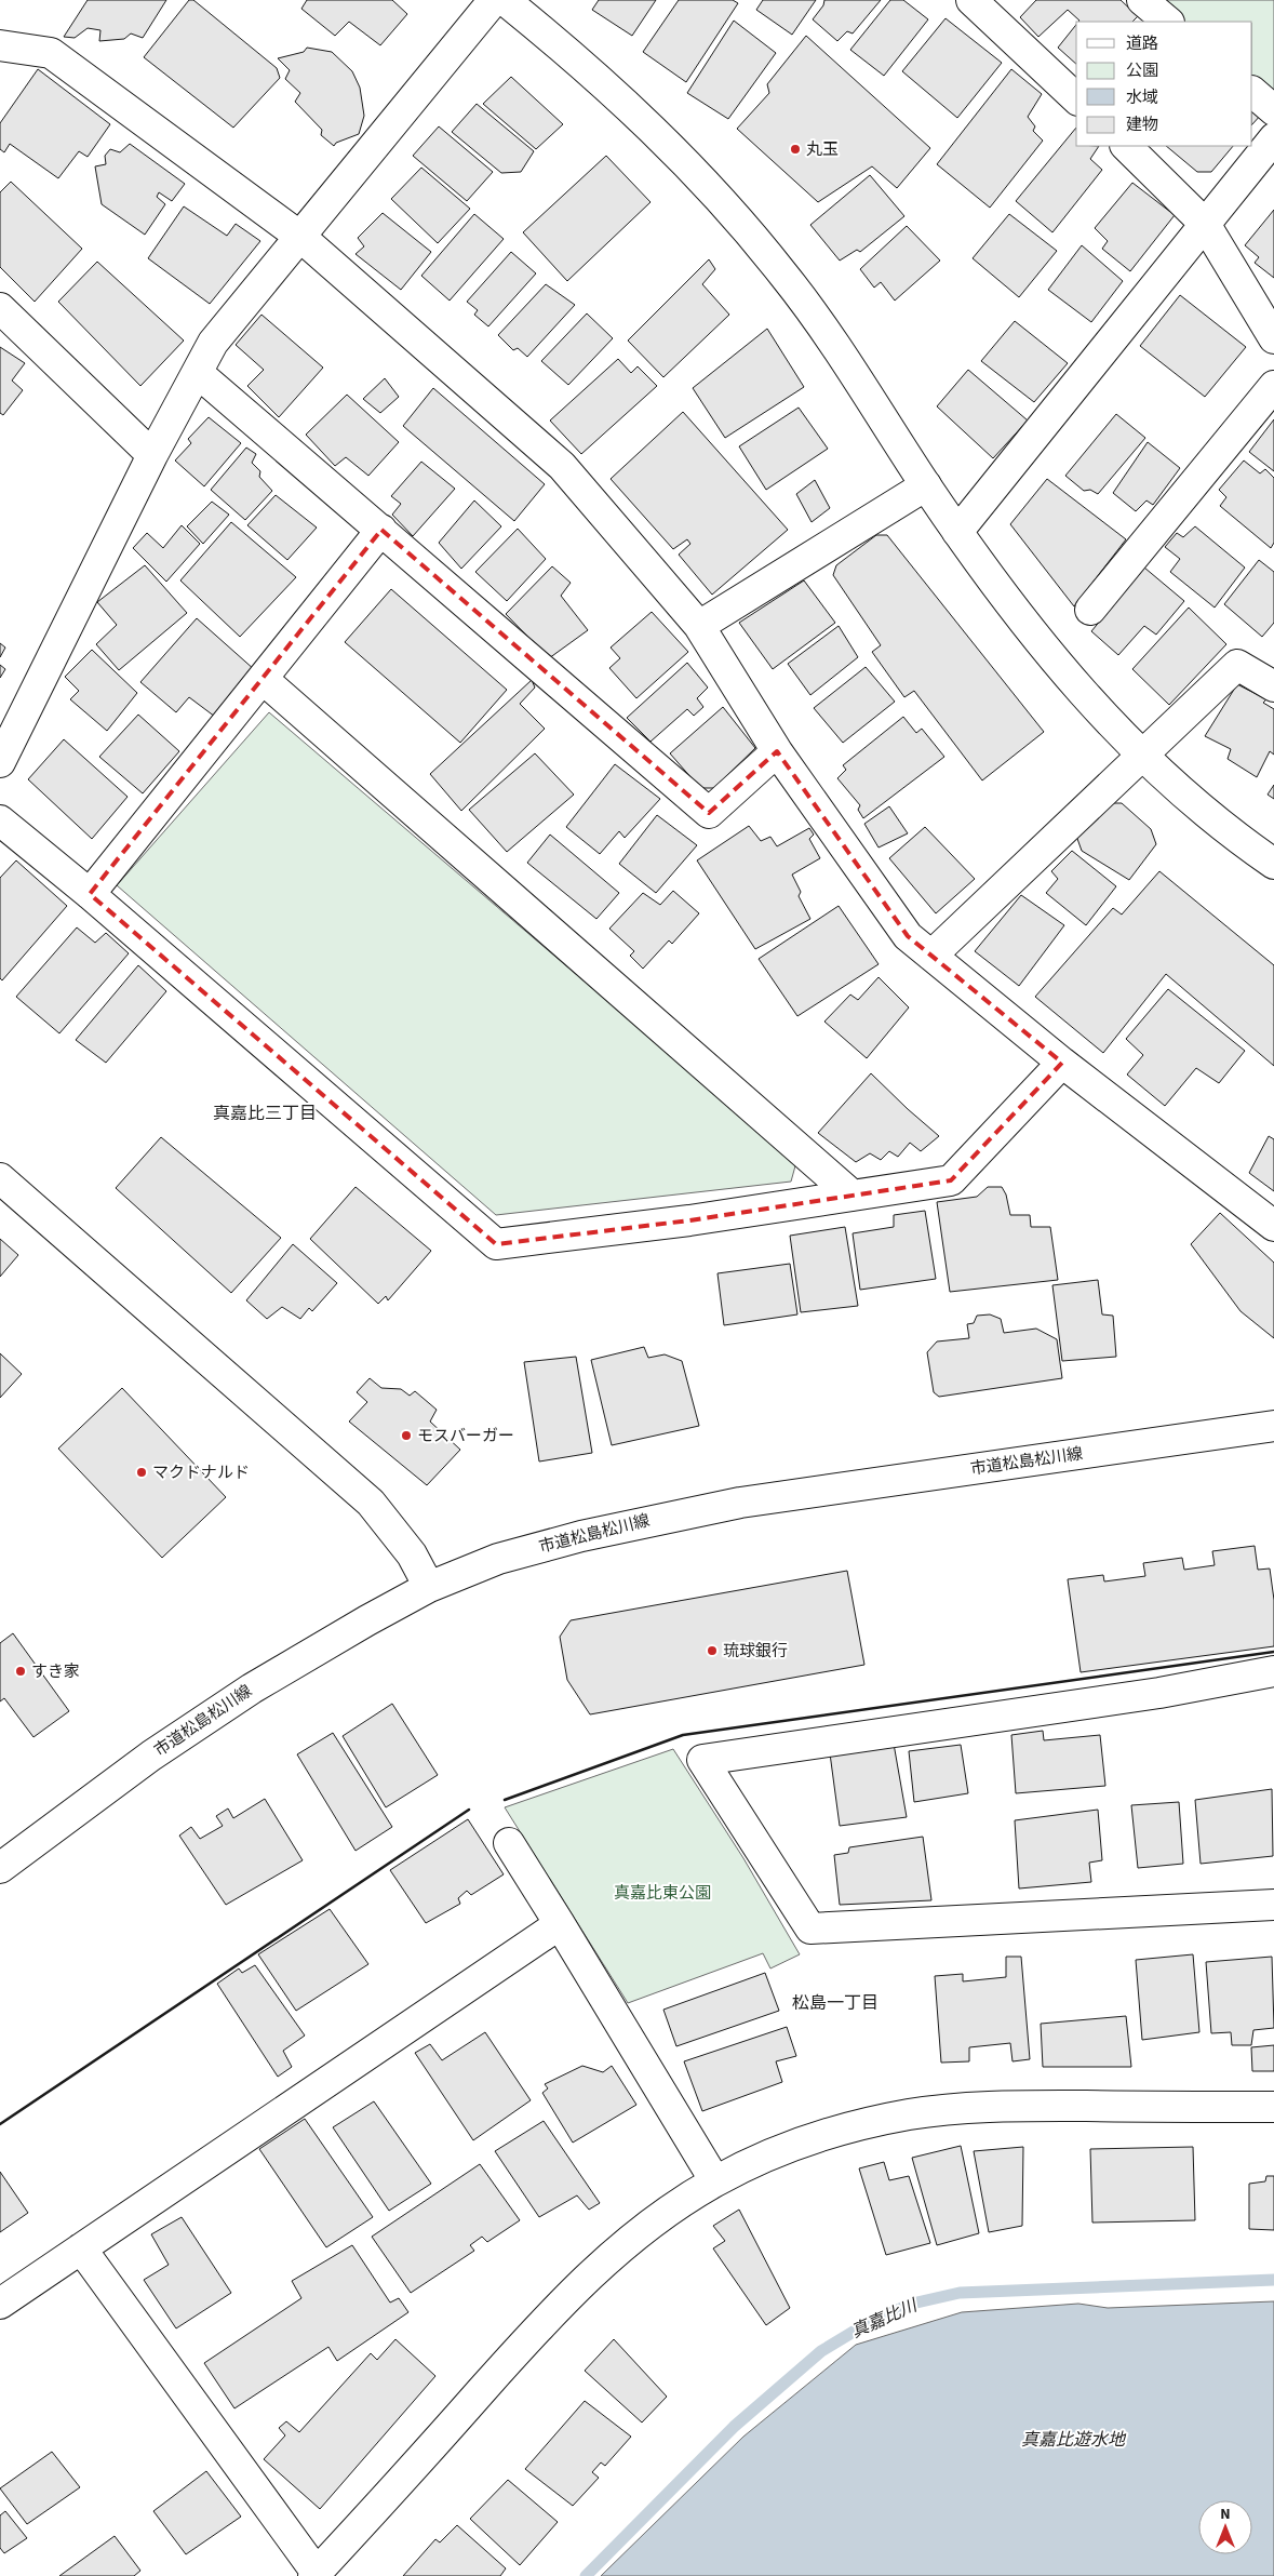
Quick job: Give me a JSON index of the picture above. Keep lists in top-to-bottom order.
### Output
{
  "streets": {
    "street": ["市道松島松川線"]
  },
  "districts": ["真嘉比三丁目", "松島一丁目"],
  "water": ["真嘉比川", "真嘉比遊水地"],
  "parks": ["真嘉比東公園"],
  "places": [
    "丸玉",
    "モスバーガー",
    "マクドナルド",
    "琉球銀行",
    "すき家"
  ],
  "legend": [
    "道路",
    "公園",
    "水域",
    "建物"
  ],
  "north": "top"
}
